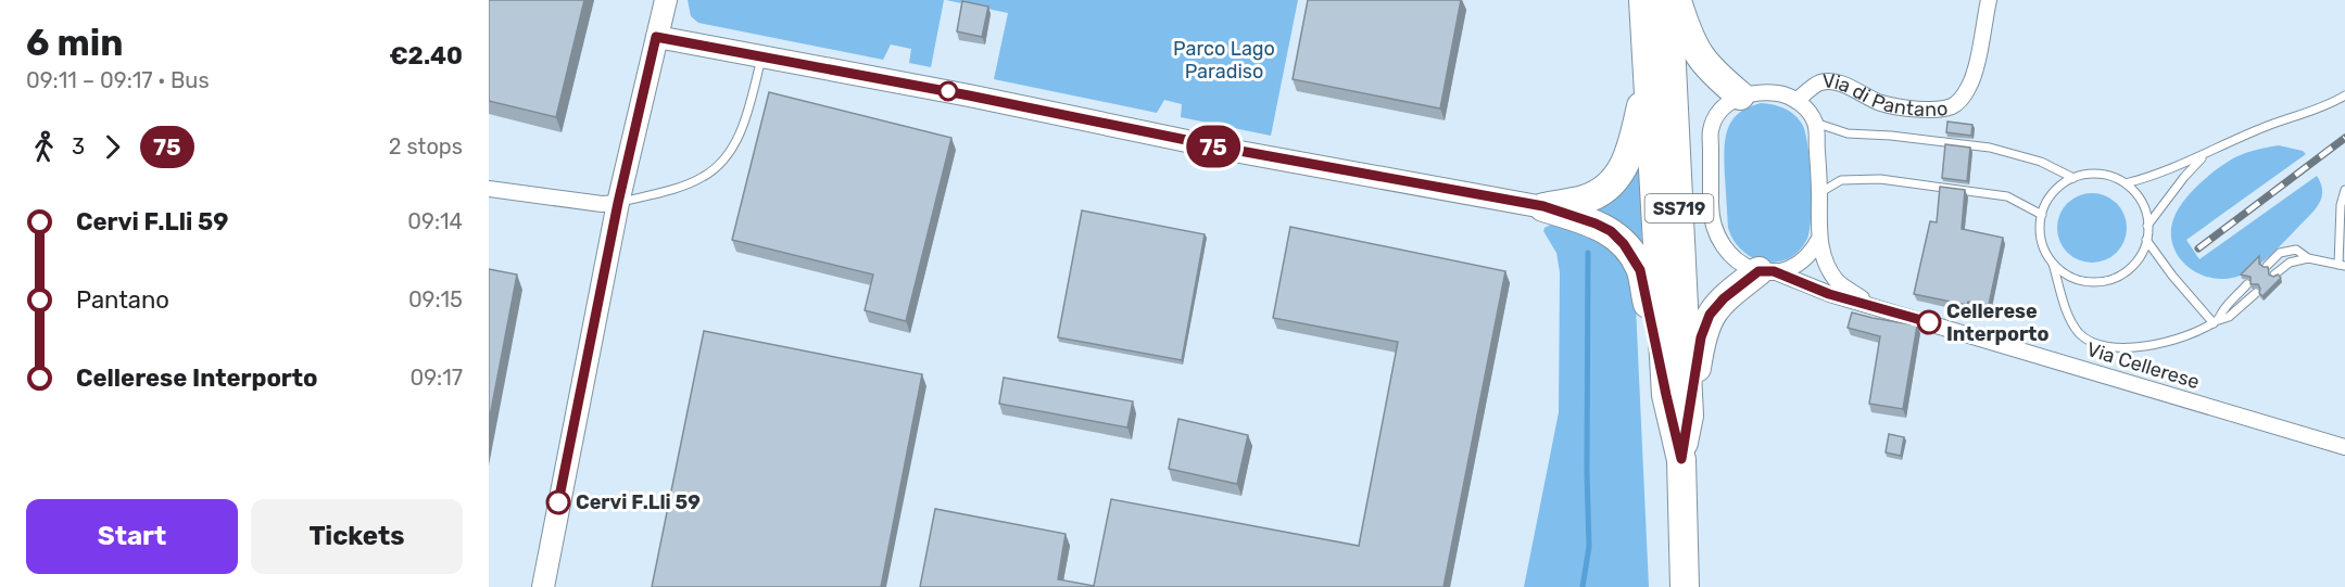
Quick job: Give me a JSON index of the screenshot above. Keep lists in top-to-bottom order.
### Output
{
  "streets": {
    "highway": ["SS719"],
    "street": ["Via di Pantano", "Via Cellerese"]
  },
  "crossings": [
    ["Via di Pantano", "Via Cellerese"]
  ],
  "parks": ["Parco Lago Paradiso"],
  "places": ["Cellerese Interporto", "Cervi F.Lli 59"],
  "lines": ["bus line 75"],
  "page": {
    "heading": ["6 min", "09:11 – 09:17 · Bus", "€2.40"],
    "on_map": "75",
    "legs": ["3", "75", "2 stops"],
    "list": [
      {
        "name": "Cervi F.Lli 59",
        "value": "09:14"
      },
      {
        "name": "Pantano",
        "value": "09:15"
      },
      {
        "name": "Cellerese Interporto",
        "value": "09:17"
      }
    ],
    "buttons": ["Start", "Tickets"]
  }
}
